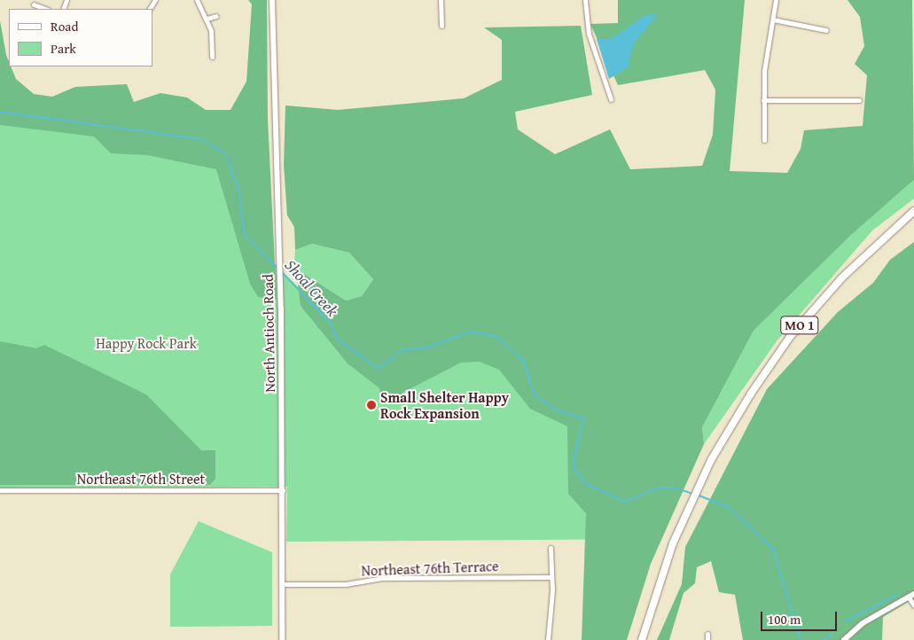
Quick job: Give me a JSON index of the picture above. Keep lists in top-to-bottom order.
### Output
{
  "streets": {
    "main road": ["MO 1"],
    "street": ["North Antioch Road", "Northeast 76th Street", "Northeast 76th Terrace"]
  },
  "crossings": [
    ["North Antioch Road", "Northeast 76th Street"],
    ["North Antioch Road", "Northeast 76th Terrace"]
  ],
  "water": ["Shoal Creek"],
  "parks": ["Happy Rock Park"],
  "places": ["Small Shelter Happy Rock Expansion"],
  "legend": ["Road", "Park"],
  "scale_bar": "100 m"
}
